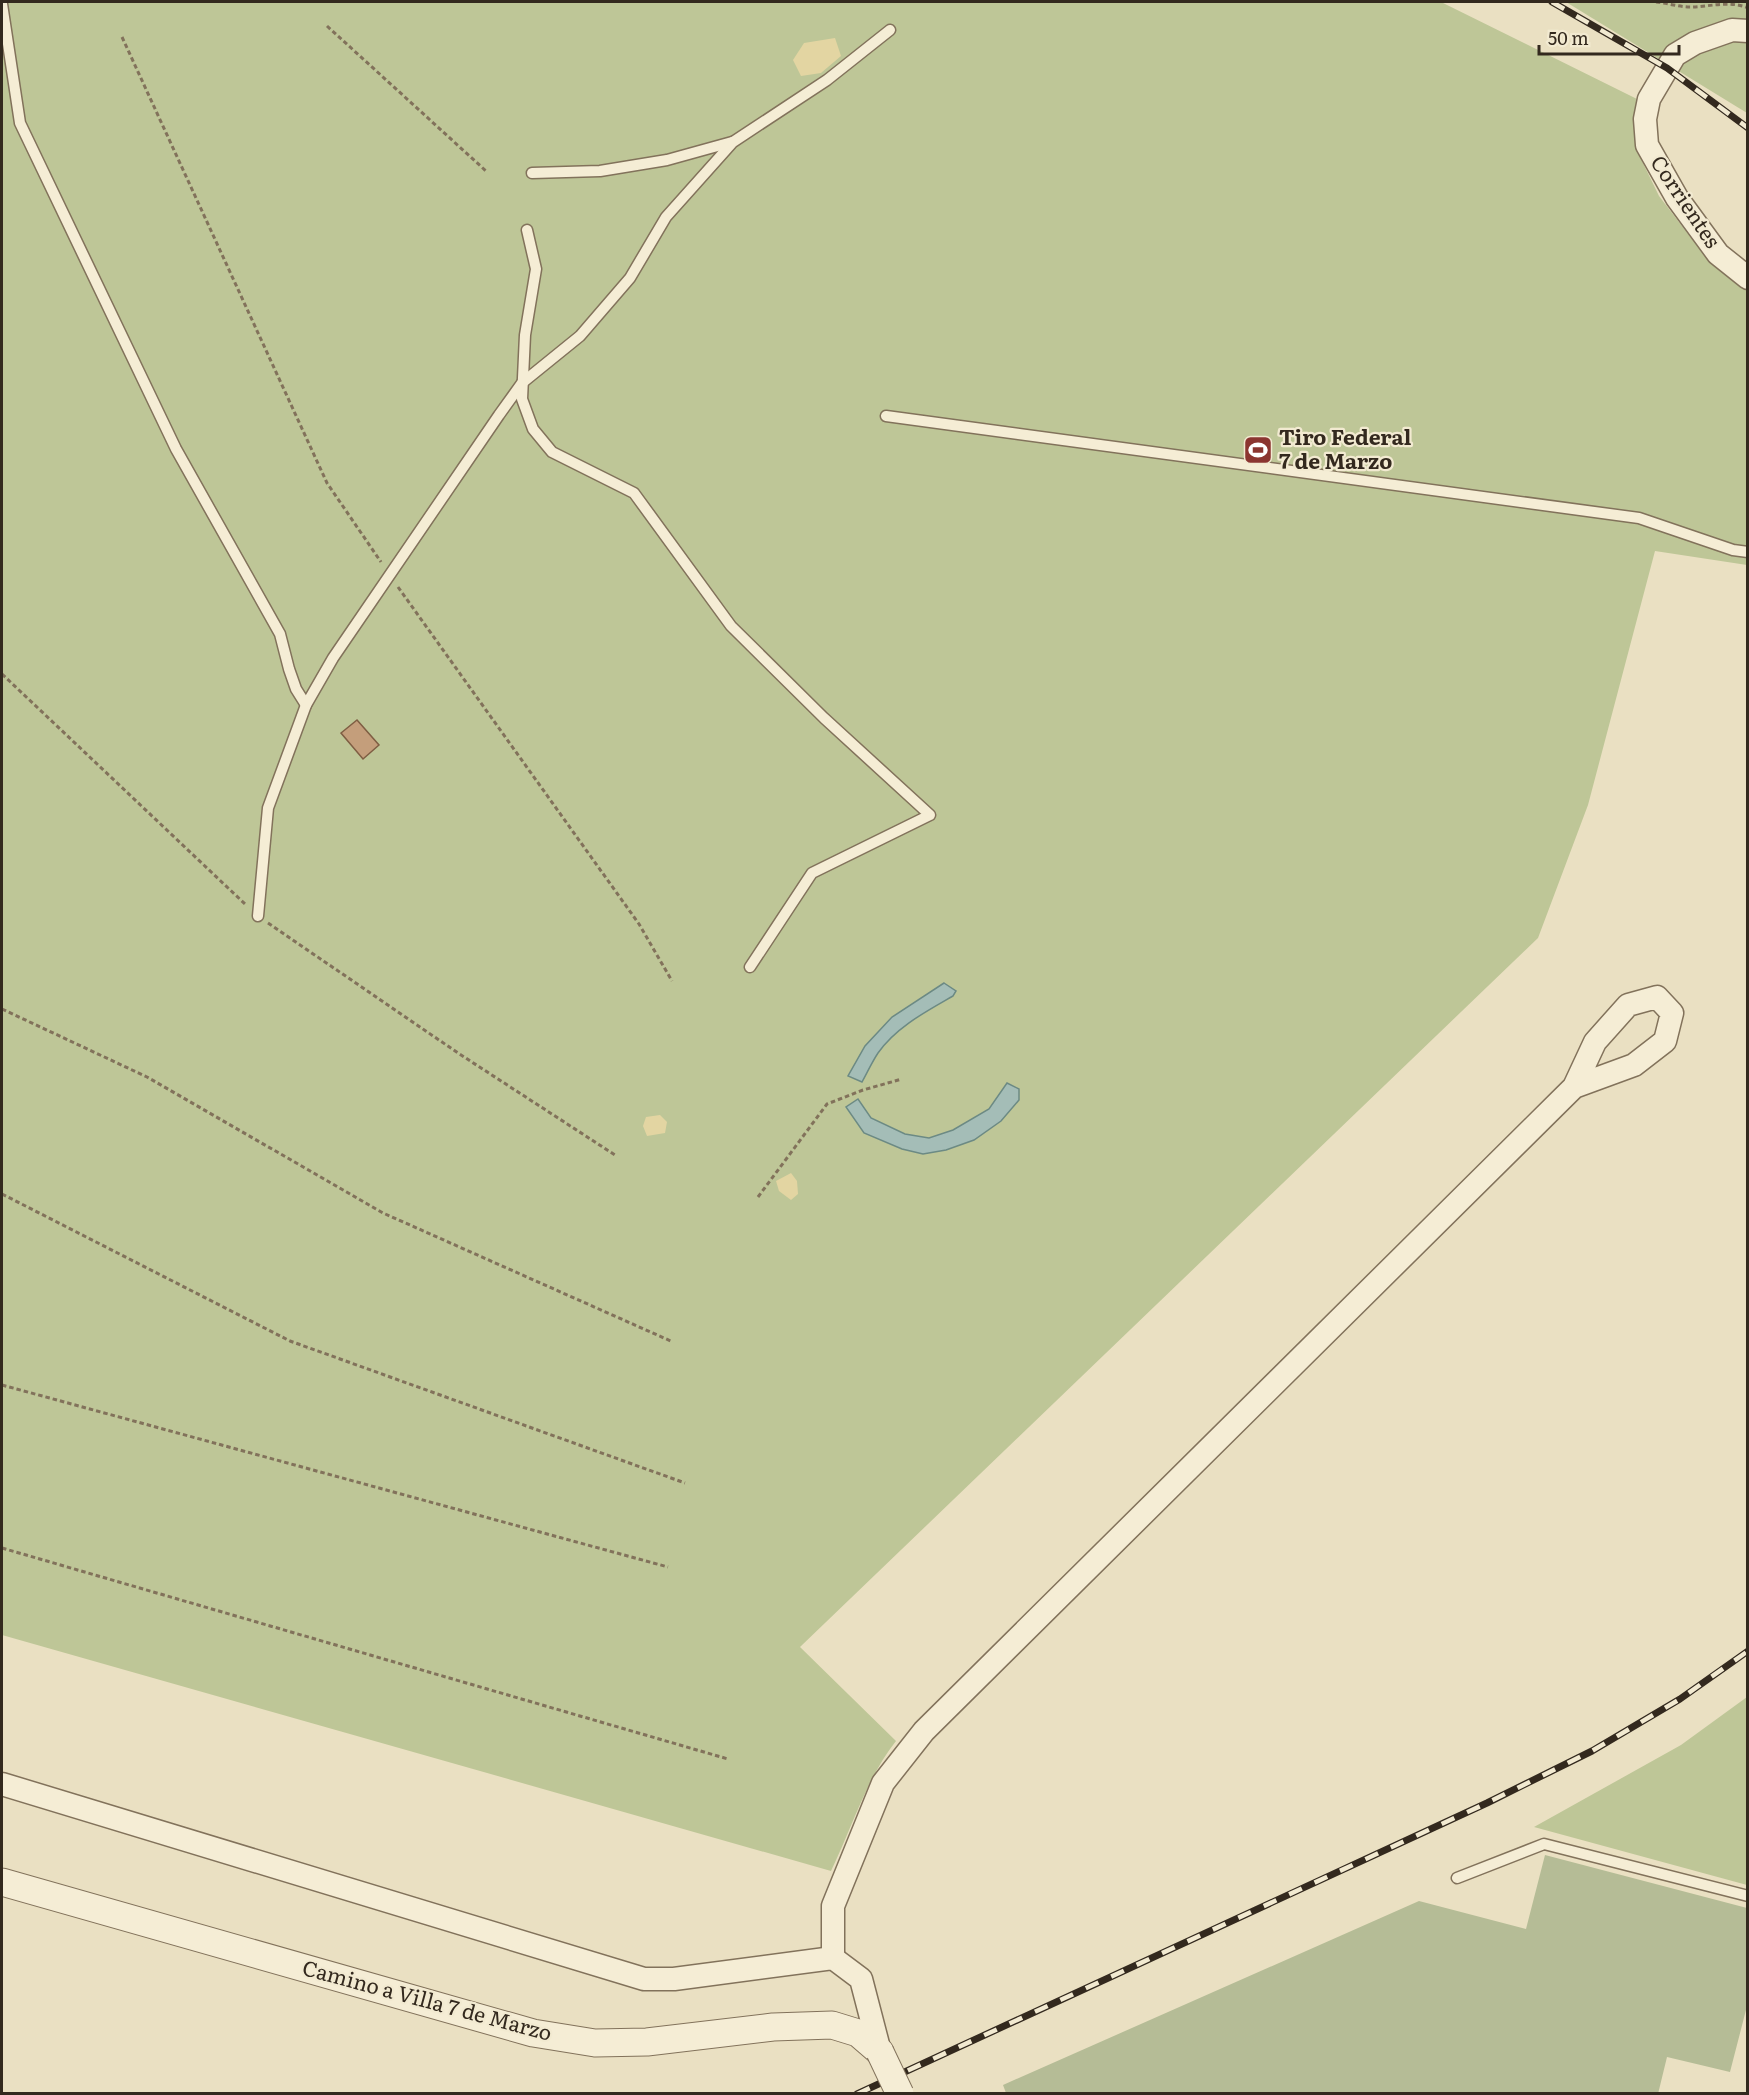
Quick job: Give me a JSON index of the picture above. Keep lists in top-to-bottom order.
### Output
{
  "streets": {
    "street": ["Corrientes", "Camino a Villa 7 de Marzo"]
  },
  "places": {
    "sports": ["Tiro Federal 7 de Marzo"]
  },
  "scale_bar": "50 m"
}
